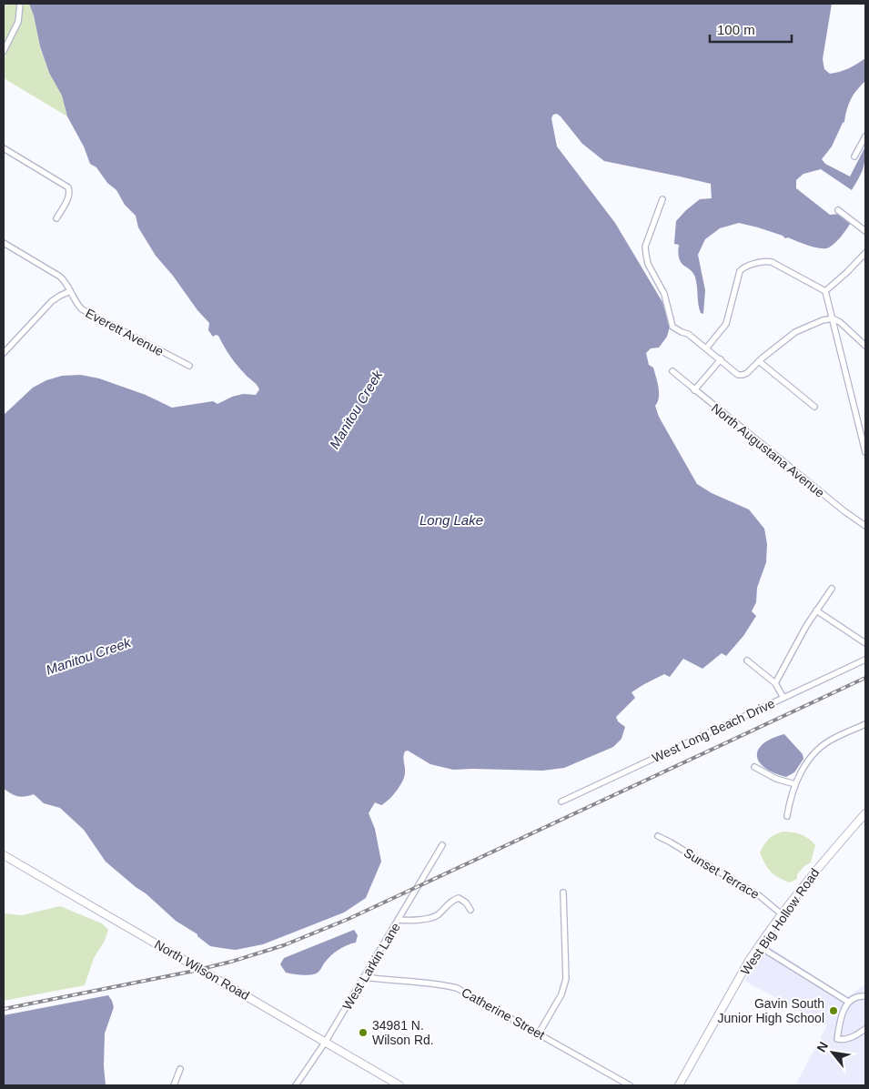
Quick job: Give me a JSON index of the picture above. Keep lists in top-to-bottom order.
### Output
{
  "streets": {
    "street": [
      "Everett Avenue",
      "North Augustana Avenue",
      "West Long Beach Drive",
      "Sunset Terrace",
      "West Big Hollow Road",
      "West Larkin Lane",
      "North Wilson Road",
      "Catherine Street"
    ]
  },
  "crossings": [
    ["Sunset Terrace", "West Big Hollow Road"],
    ["West Larkin Lane", "North Wilson Road"],
    ["West Larkin Lane", "Catherine Street"]
  ],
  "water": ["Manitou Creek", "Long Lake"],
  "places": ["Gavin South Junior High School", "34981 N. Wilson Rd."],
  "scale_bar": "100 m",
  "north": "top left"
}
